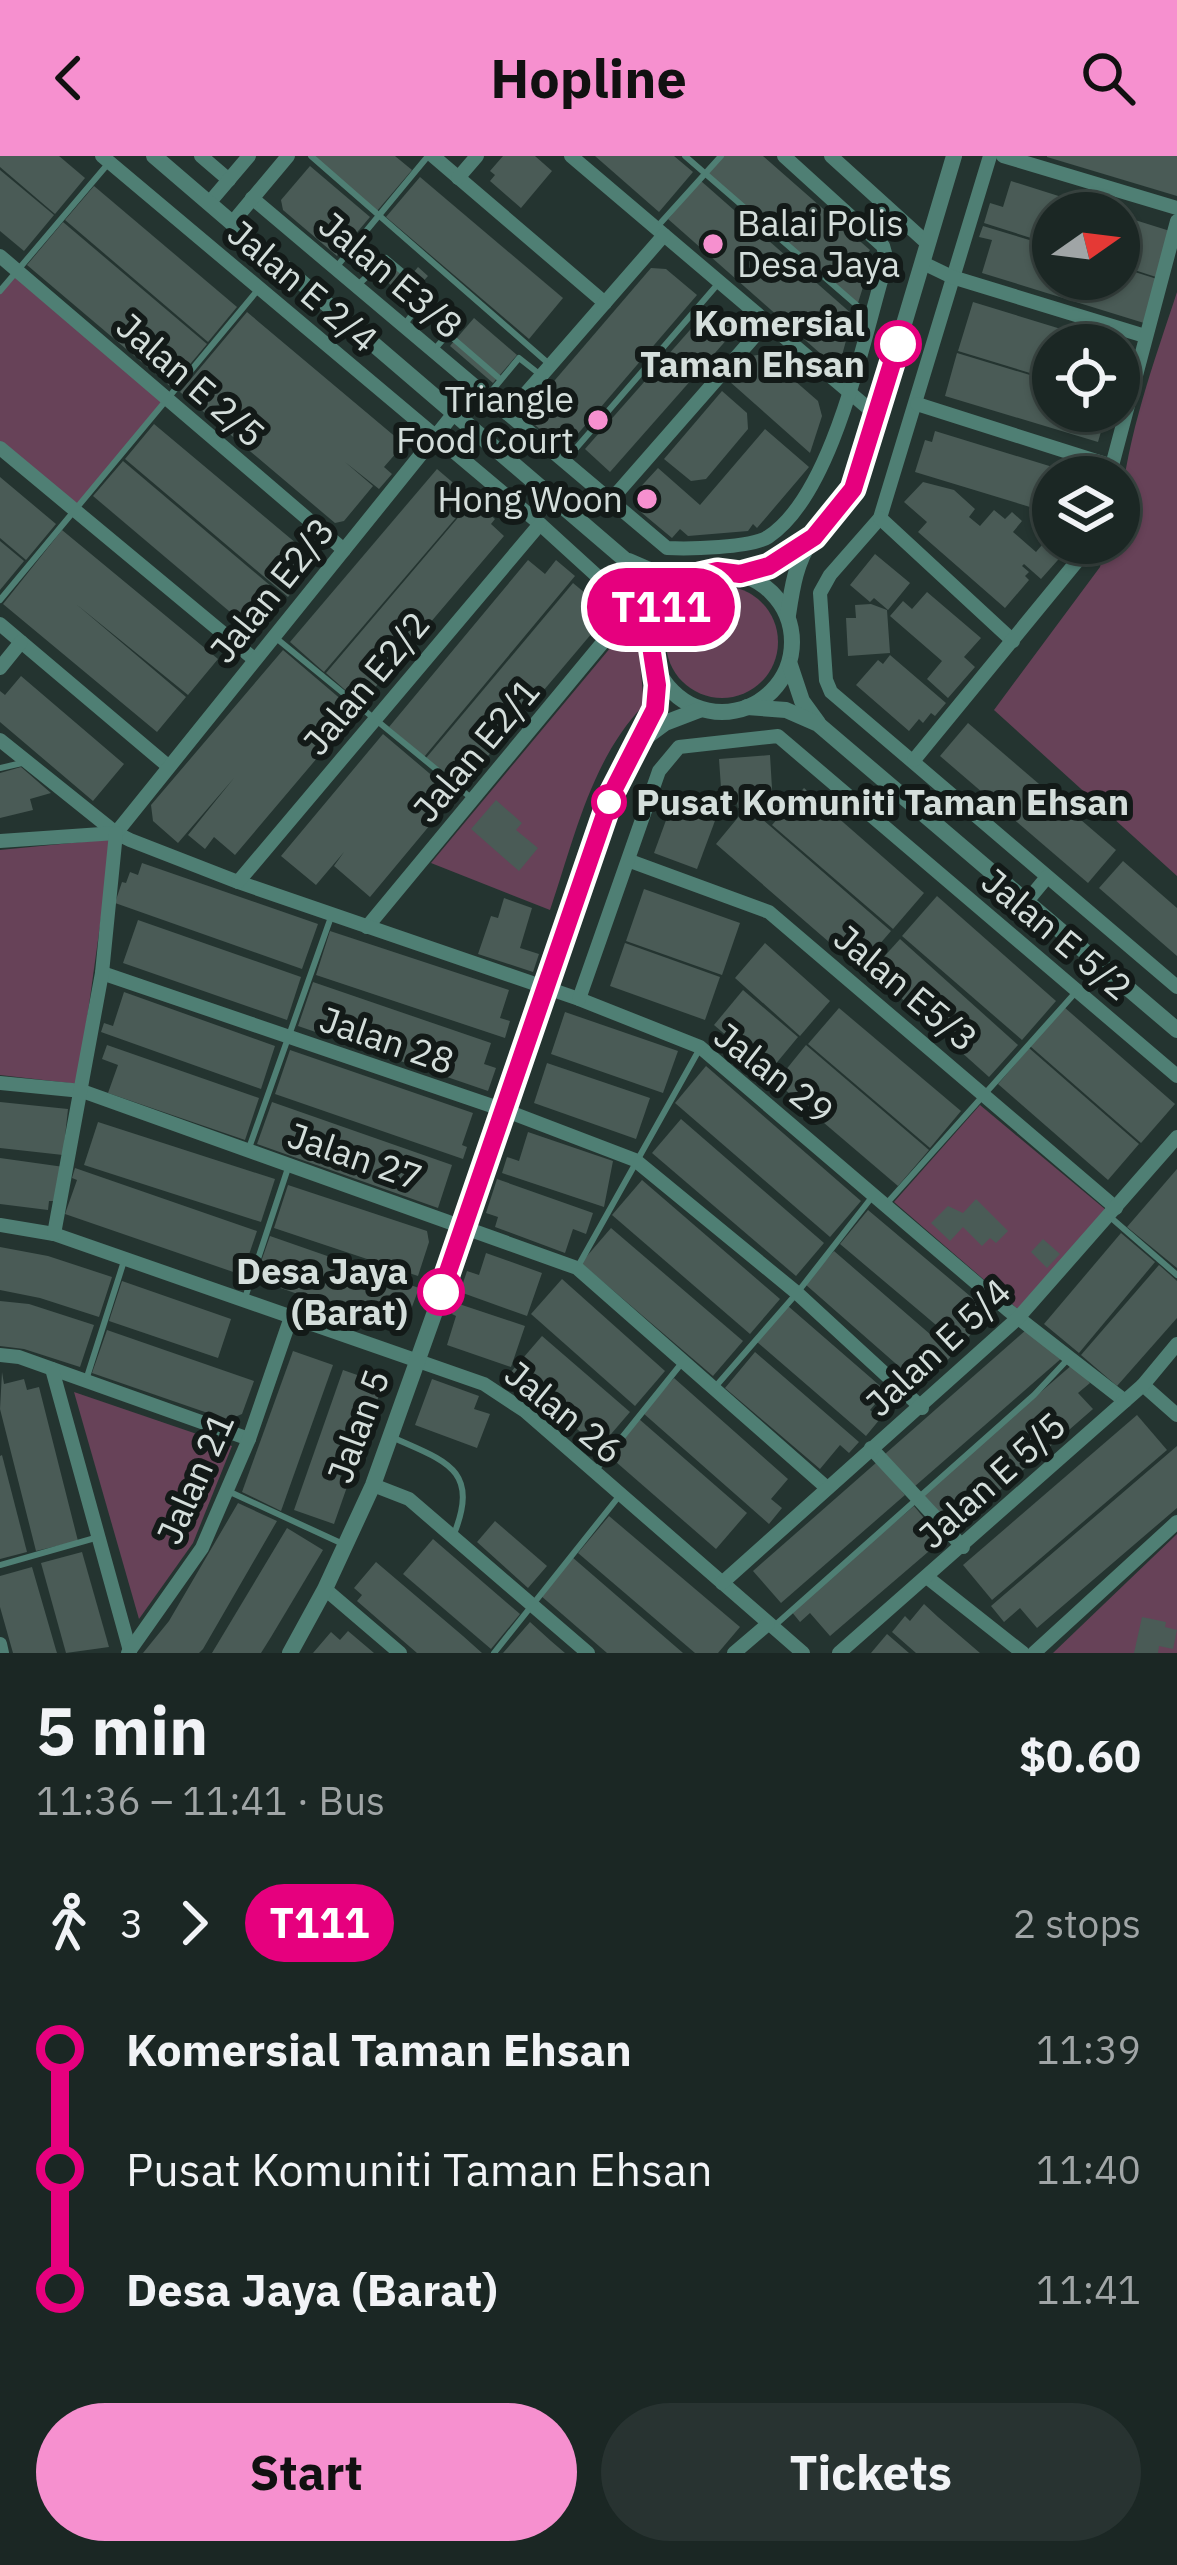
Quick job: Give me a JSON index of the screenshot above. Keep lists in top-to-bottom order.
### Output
{
  "streets": {
    "street": [
      "Jalan E3/8",
      "Jalan E 2/4",
      "Jalan E 2/5",
      "Jalan E2/3",
      "Jalan E2/2",
      "Jalan E2/1",
      "Jalan E 5/2",
      "Jalan E5/3",
      "Jalan 28",
      "Jalan 29",
      "Jalan 27",
      "Jalan E 5/4",
      "Jalan 26",
      "Jalan 5",
      "Jalan 21",
      "Jalan E 5/5"
    ]
  },
  "crossings": [
    ["Jalan E3/8", "Jalan E2/3"],
    ["Jalan E 2/4", "Jalan E2/3"],
    ["Jalan E 2/4", "Jalan E2/2"],
    ["Jalan E 2/4", "Jalan E2/1"],
    ["Jalan E 2/5", "Jalan E2/3"],
    ["Jalan E2/3", "Jalan 29"],
    ["Jalan E2/2", "Jalan 29"],
    ["Jalan E2/1", "Jalan 29"],
    ["Jalan E 5/2", "Jalan E5/3"],
    ["Jalan E5/3", "Jalan E 5/4"],
    ["Jalan 28", "Jalan E 5/4"],
    ["Jalan 28", "Jalan 5"],
    ["Jalan 29", "Jalan E 5/4"],
    ["Jalan 29", "Jalan 5"],
    ["Jalan 29", "Jalan E 5/5"],
    ["Jalan 27", "Jalan E 5/4"],
    ["Jalan 27", "Jalan 5"],
    ["Jalan E 5/4", "Jalan 26"],
    ["Jalan 26", "Jalan 5"],
    ["Jalan 26", "Jalan 21"]
  ],
  "places": [
    "Balai Polis Desa Jaya",
    "Komersial Taman Ehsan",
    "Triangle Food Court",
    "Hong Woon",
    "Pusat Komuniti Taman Ehsan",
    "Desa Jaya (Barat)"
  ],
  "lines": ["bus line T111"],
  "north": "right",
  "page": {
    "header": "Hopline",
    "on_map": "T111",
    "heading": ["5 min", "11:36 – 11:41 · Bus", "$0.60"],
    "legs": ["3", "T111", "2 stops"],
    "list": [
      {
        "name": "Komersial Taman Ehsan",
        "value": "11:39"
      },
      {
        "name": "Pusat Komuniti Taman Ehsan",
        "value": "11:40"
      },
      {
        "name": "Desa Jaya (Barat)",
        "value": "11:41"
      }
    ],
    "buttons": ["Start", "Tickets"]
  }
}
